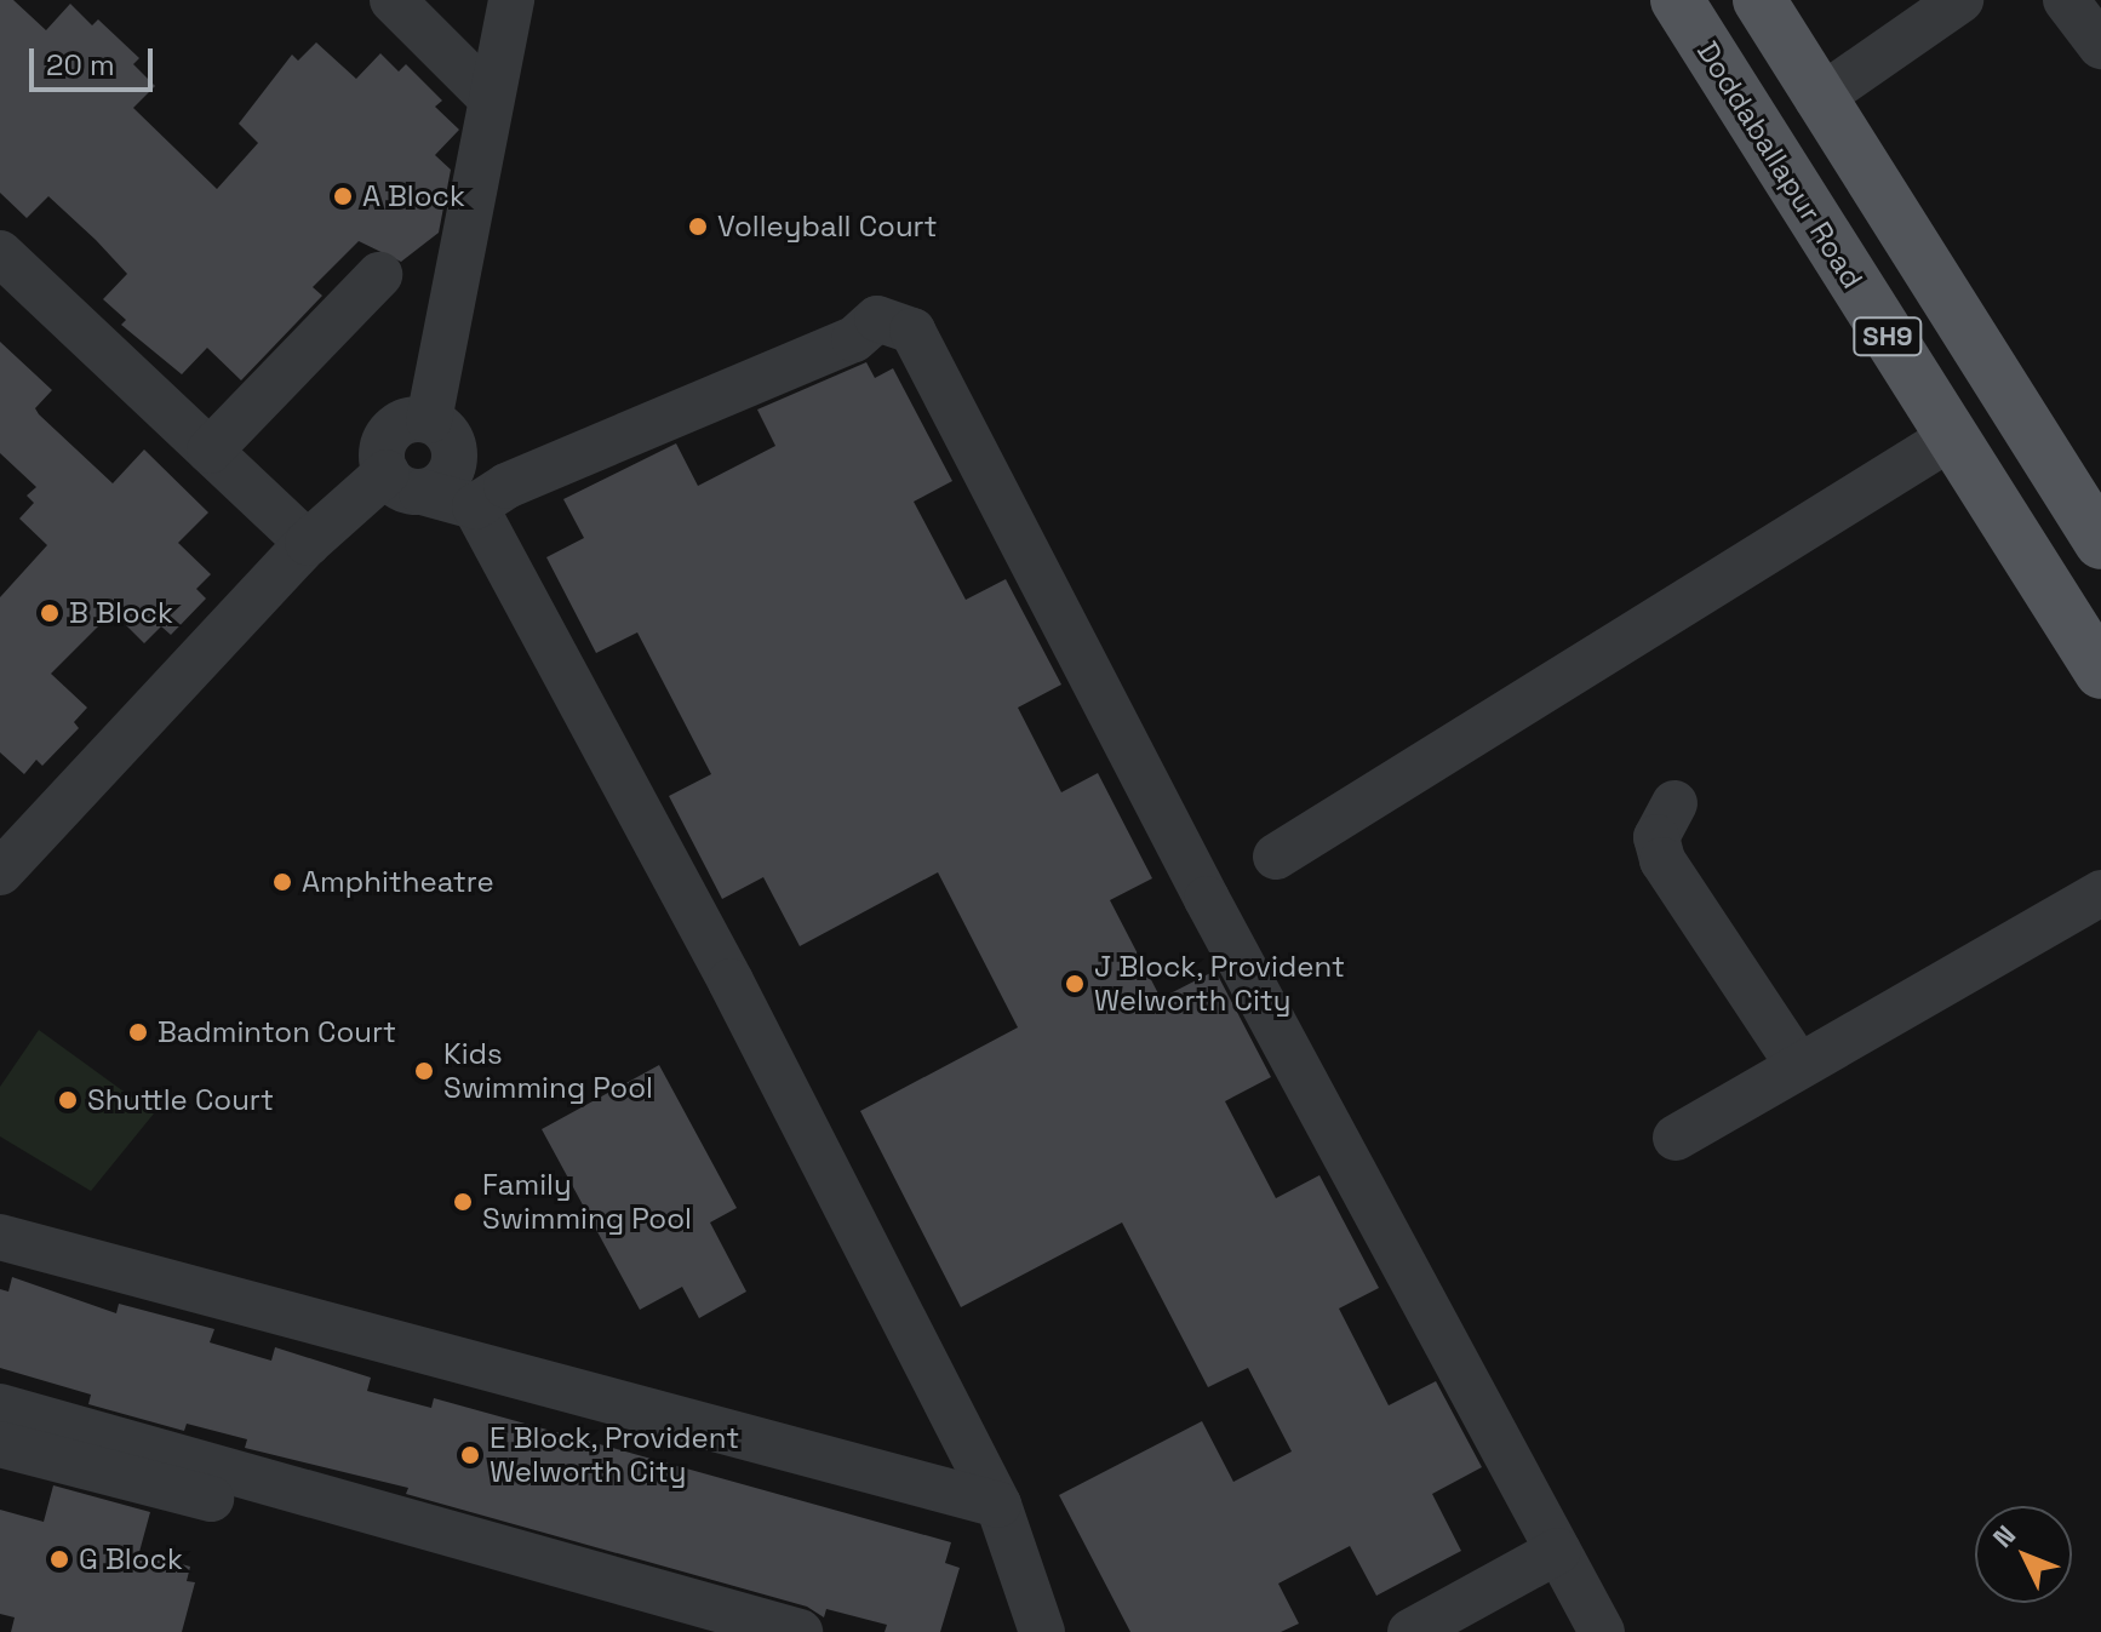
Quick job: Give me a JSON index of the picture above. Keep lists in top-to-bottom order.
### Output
{
  "streets": {
    "main road": ["Doddaballapur Road", "SH9"]
  },
  "places": [
    "A Block",
    "Volleyball Court",
    "B Block",
    "Amphitheatre",
    "J Block, Provident Welworth City",
    "Badminton Court",
    "Kids Swimming Pool",
    "Shuttle Court",
    "Family Swimming Pool",
    "E Block, Provident Welworth City",
    "G Block"
  ],
  "scale_bar": "20 m",
  "north": "top left"
}
